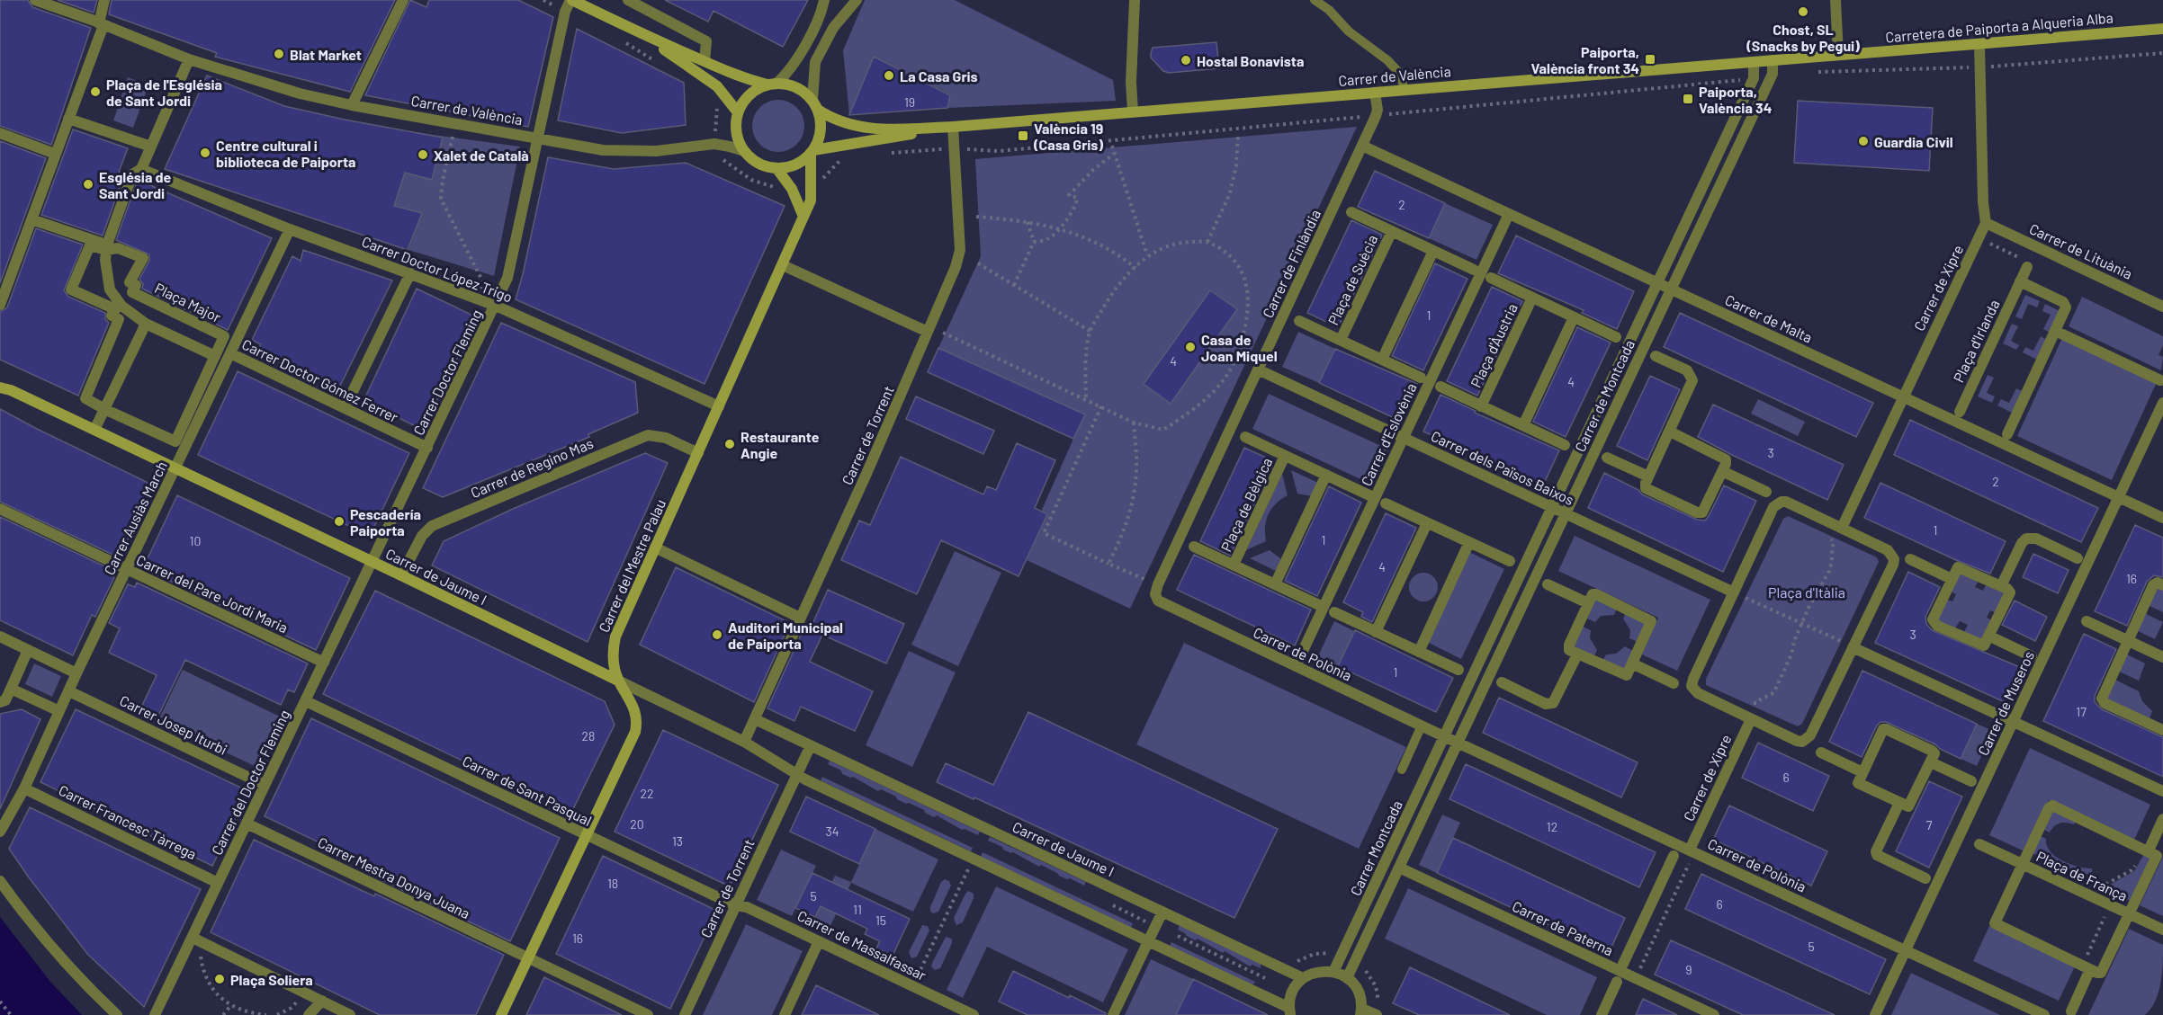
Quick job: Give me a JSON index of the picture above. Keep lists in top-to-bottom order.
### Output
{
  "streets": {
    "street": [
      "Carretera de Paiporta a Alqueria Alba",
      "Carrer de València",
      "Carrer de Lituània",
      "Carrer de Finlàndia",
      "Carrer Doctor López Trigo",
      "Plaça de Suècia",
      "Carrer de Xipre",
      "Plaça Major",
      "Carrer de Malta",
      "Plaça d'Irlanda",
      "Plaça d'Àustria",
      "Carrer Doctor Fleming",
      "Carrer Doctor Gómez Ferrer",
      "Carrer de Montcada",
      "Carrer d'Eslovènia",
      "Carrer de Torrent",
      "Carrer de Regino Mas",
      "Carrer dels Països Baixos",
      "Plaça de Bèlgica",
      "Carrer Ausiàs March",
      "Carrer del Mestre Palau",
      "Carrer de Jaume I",
      "Carrer del Pare Jordi Maria",
      "Carrer de Polònia",
      "Carrer de Museros",
      "Carrer Josep Iturbi",
      "Carrer del Doctor Fleming",
      "Carrer de Sant Pasqual",
      "Carrer Francesc Tàrrega",
      "Carrer Montcada",
      "Plaça de França",
      "Carrer Mestra Donya Juana",
      "Carrer de Paterna",
      "Carrer de Massalfassar"
    ]
  },
  "crossings": [
    ["Carretera de Paiporta a Alqueria Alba", "Carrer de València"],
    ["Carrer de València", "Carrer de Finlàndia"],
    ["Carrer de València", "Carrer Doctor Fleming"],
    ["Carrer de València", "Carrer de Montcada"],
    ["Carrer de València", "Carrer de Torrent"],
    ["Carrer de València", "Carrer del Mestre Palau"],
    ["Carrer de Lituània", "Carrer de Xipre"],
    ["Carrer de Finlàndia", "Carrer de Malta"],
    ["Carrer de Finlàndia", "Carrer dels Països Baixos"],
    ["Carrer de Finlàndia", "Carrer de Polònia"],
    ["Carrer Doctor López Trigo", "Carrer Doctor Fleming"],
    ["Carrer Doctor López Trigo", "Carrer Ausiàs March"],
    ["Carrer Doctor López Trigo", "Carrer del Mestre Palau"],
    ["Carrer de Xipre", "Carrer de Malta"],
    ["Carrer de Xipre", "Carrer de Polònia"],
    ["Carrer de Malta", "Carrer de Montcada"],
    ["Carrer de Malta", "Carrer d'Eslovènia"],
    ["Carrer de Malta", "Carrer de Museros"],
    ["Carrer Doctor Fleming", "Carrer Doctor Gómez Ferrer"],
    ["Carrer Doctor Fleming", "Carrer de Jaume I"],
    ["Carrer Doctor Fleming", "Carrer del Doctor Fleming"],
    ["Carrer Doctor Gómez Ferrer", "Carrer Ausiàs March"],
    ["Carrer de Montcada", "Carrer dels Països Baixos"],
    ["Carrer de Montcada", "Carrer de Polònia"],
    ["Carrer de Montcada", "Carrer Montcada"],
    ["Carrer d'Eslovènia", "Carrer dels Països Baixos"],
    ["Carrer d'Eslovènia", "Carrer de Polònia"],
    ["Carrer de Torrent", "Carrer de Jaume I"],
    ["Carrer de Torrent", "Carrer de Sant Pasqual"],
    ["Carrer de Torrent", "Carrer de Massalfassar"],
    ["Carrer de Regino Mas", "Carrer del Mestre Palau"],
    ["Carrer de Regino Mas", "Carrer de Jaume I"],
    ["Carrer Ausiàs March", "Carrer de Jaume I"],
    ["Carrer Ausiàs March", "Carrer del Pare Jordi Maria"],
    ["Carrer Ausiàs March", "Carrer Josep Iturbi"],
    ["Carrer Ausiàs March", "Carrer Francesc Tàrrega"],
    ["Carrer del Mestre Palau", "Carrer de Jaume I"],
    ["Carrer del Mestre Palau", "Carrer de Sant Pasqual"],
    ["Carrer del Mestre Palau", "Carrer Mestra Donya Juana"],
    ["Carrer de Jaume I", "Carrer del Doctor Fleming"],
    ["Carrer del Pare Jordi Maria", "Carrer del Doctor Fleming"],
    ["Carrer de Polònia", "Carrer de Museros"],
    ["Carrer de Polònia", "Carrer Montcada"],
    ["Carrer Josep Iturbi", "Carrer del Doctor Fleming"],
    ["Carrer del Doctor Fleming", "Carrer de Sant Pasqual"],
    ["Carrer del Doctor Fleming", "Carrer Francesc Tàrrega"],
    ["Carrer del Doctor Fleming", "Carrer Mestra Donya Juana"],
    ["Carrer de Sant Pasqual", "Carrer de Massalfassar"],
    ["Carrer Montcada", "Carrer de Paterna"]
  ],
  "parks": ["Plaça d'Itàlia"],
  "places": {
    "other": [
      "Chost, SL (Snacks by Pegui)",
      "Blat Market",
      "Hostal Bonavista",
      "La Casa Gris",
      "Plaça de l'Església de Sant Jordi",
      "Guardia Civil",
      "Centre cultural i biblioteca de Paiporta",
      "Xalet de Català",
      "Església de Sant Jordi",
      "Casa de Joan Miquel",
      "Restaurante Angie",
      "Pescadería Paiporta",
      "Auditori Municipal de Paiporta",
      "Plaça Soliera"
    ],
    "transit": ["Paiporta, València front 34", "Paiporta, València 34", "València 19 (Casa Gris)"]
  },
  "house_numbers": [
    "19",
    "2",
    "1",
    "4",
    "4",
    "3",
    "2",
    "1",
    "1",
    "10",
    "4",
    "16",
    "3",
    "1",
    "17",
    "28",
    "6",
    "22",
    "20",
    "7",
    "12",
    "34",
    "13",
    "18",
    "5",
    "6",
    "11",
    "15",
    "16",
    "5",
    "9"
  ]
}
